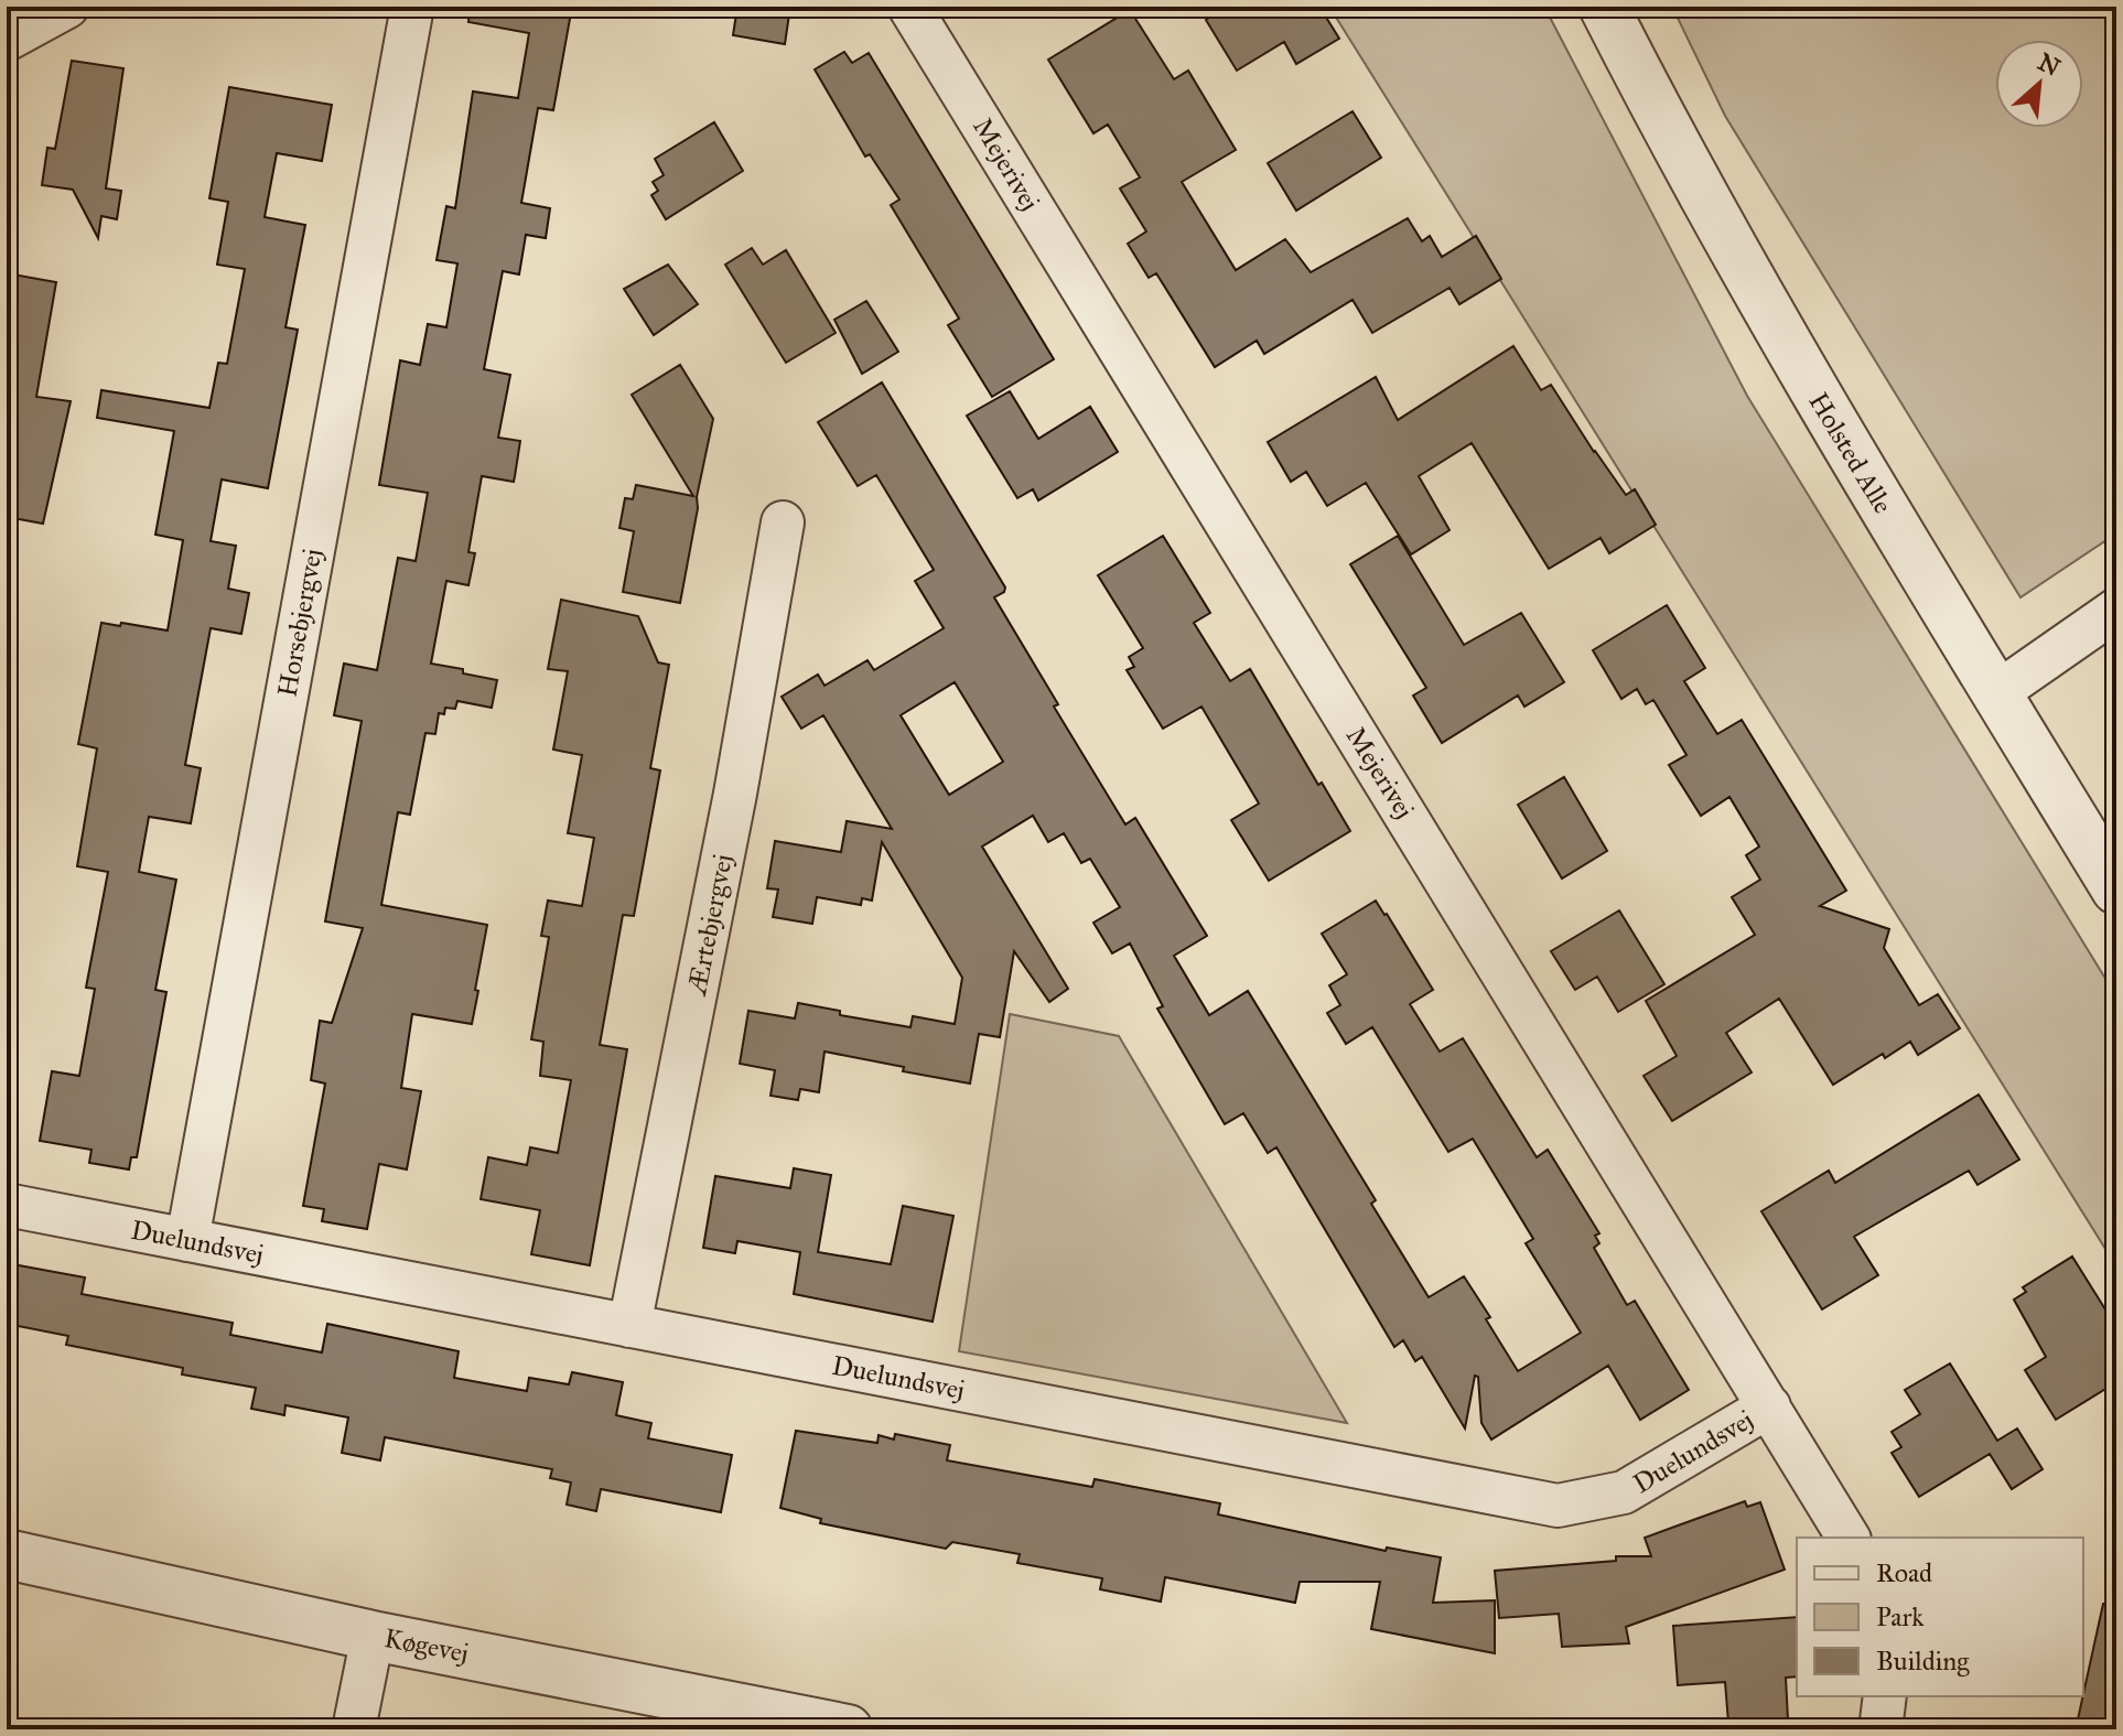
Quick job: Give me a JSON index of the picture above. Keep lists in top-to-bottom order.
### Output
{
  "streets": {
    "street": [
      "Mejerivej",
      "Holsted Alle",
      "Horsebjergvej",
      "Ærtebjergvej",
      "Duelundsvej",
      "Køgevej"
    ]
  },
  "crossings": [
    ["Mejerivej", "Duelundsvej"],
    ["Horsebjergvej", "Duelundsvej"],
    ["Ærtebjergvej", "Duelundsvej"]
  ],
  "legend": ["Road", "Park", "Building"],
  "north": "top right"
}
